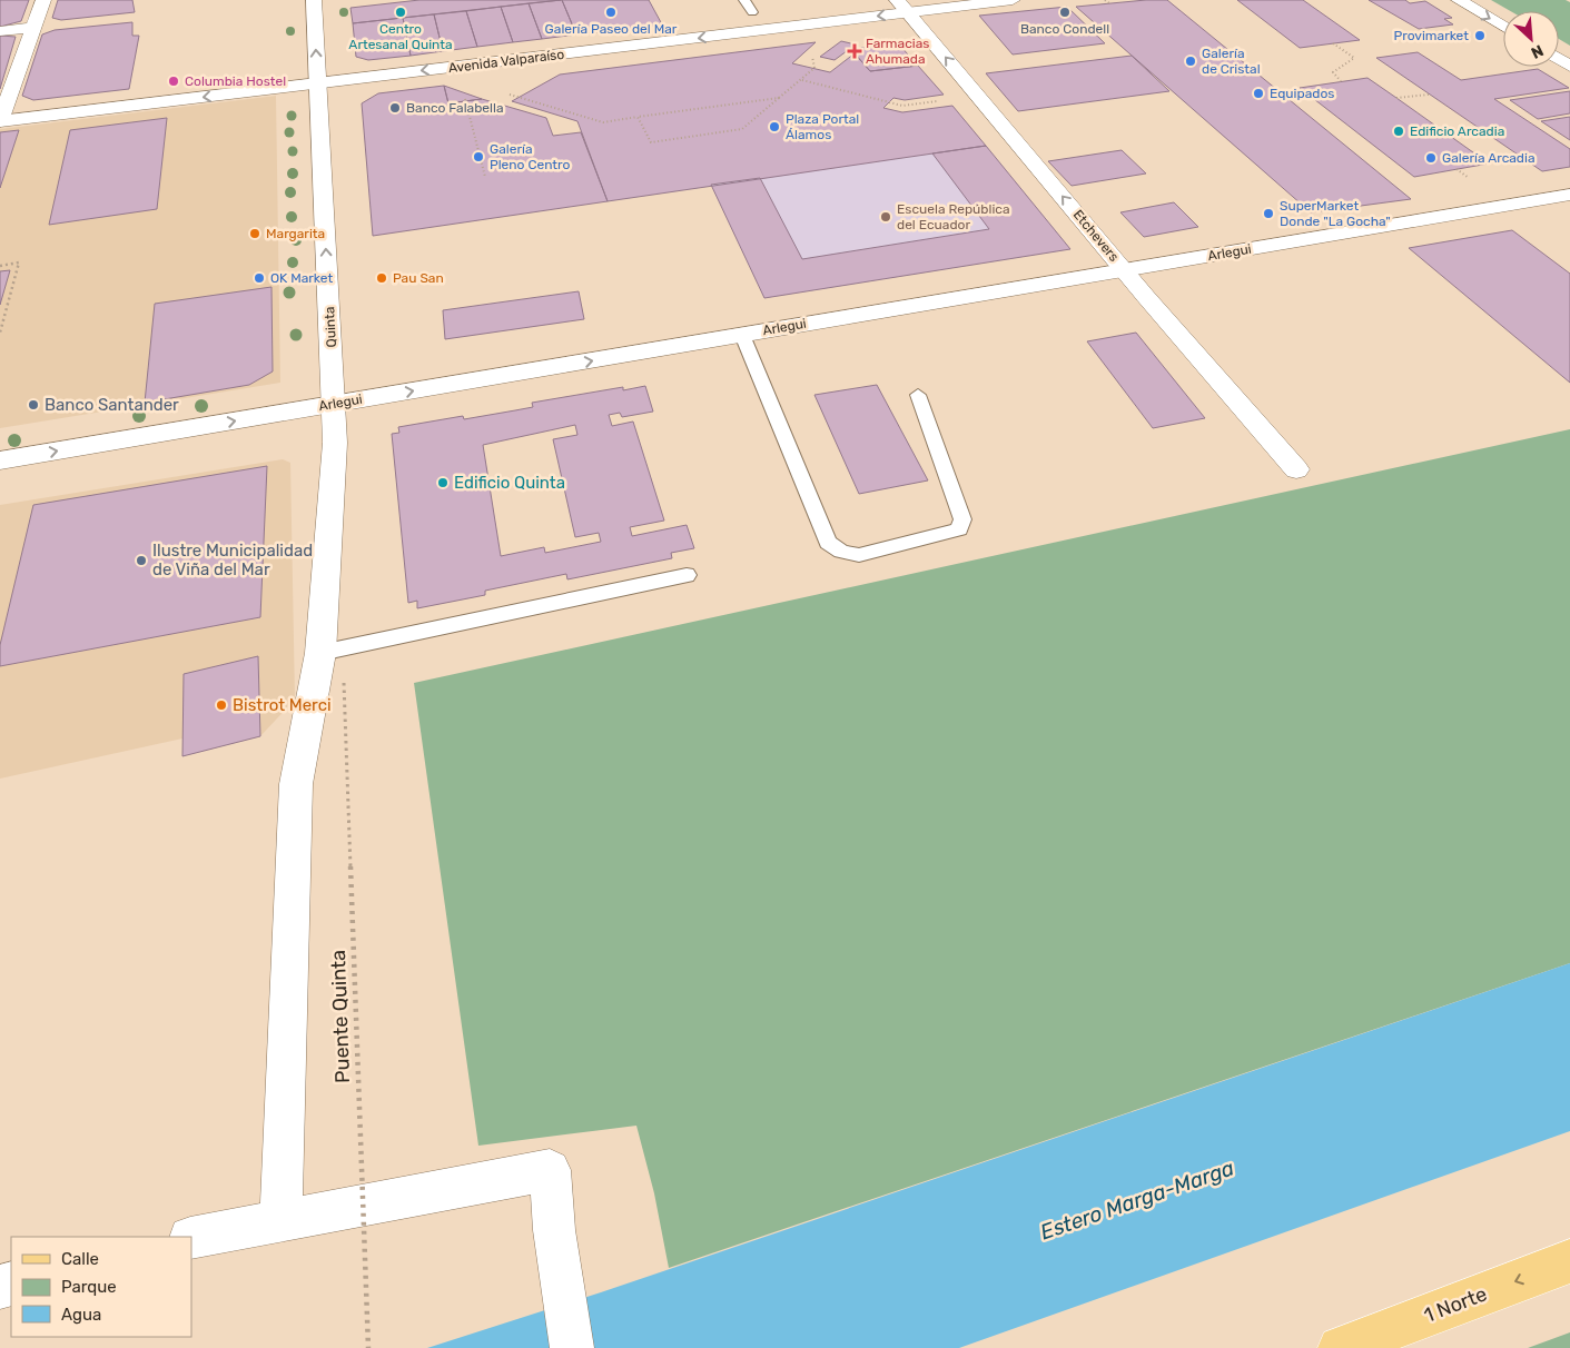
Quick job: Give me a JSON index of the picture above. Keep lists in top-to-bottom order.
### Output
{
  "streets": {
    "main road": ["1 Norte"],
    "street": [
      "Avenida Valparaíso",
      "Etchevers",
      "Arlegui",
      "Quinta"
    ],
    "path": ["Puente Quinta"]
  },
  "crossings": [
    ["Avenida Valparaíso", "Etchevers"],
    ["Avenida Valparaíso", "Quinta"],
    ["Etchevers", "Arlegui"],
    ["Arlegui", "Quinta"]
  ],
  "one_way": [
    "Avenida Valparaíso",
    "Etchevers",
    "Arlegui",
    "1 Norte"
  ],
  "water": ["Estero Marga-Marga"],
  "places": {
    "other": [
      "Centro Artesanal Quinta",
      "Galería Paseo del Mar",
      "Banco Condell",
      "Provimarket",
      "Galería de Cristal",
      "Columbia Hostel",
      "Equipados",
      "Banco Falabella",
      "Plaza Portal Álamos",
      "Edificio Arcadia",
      "Galería Pleno Centro",
      "Galería Arcadia",
      "SuperMarket Donde \"La Gocha\"",
      "Escuela República del Ecuador",
      "Margarita",
      "OK Market",
      "Pau San",
      "Banco Santander",
      "Edificio Quinta",
      "Ilustre Municipalidad de Viña del Mar",
      "Bistrot Merci"
    ],
    "health": ["Farmacias Ahumada"]
  },
  "legend": ["Calle", "Parque", "Agua"],
  "north": "bottom right"
}
